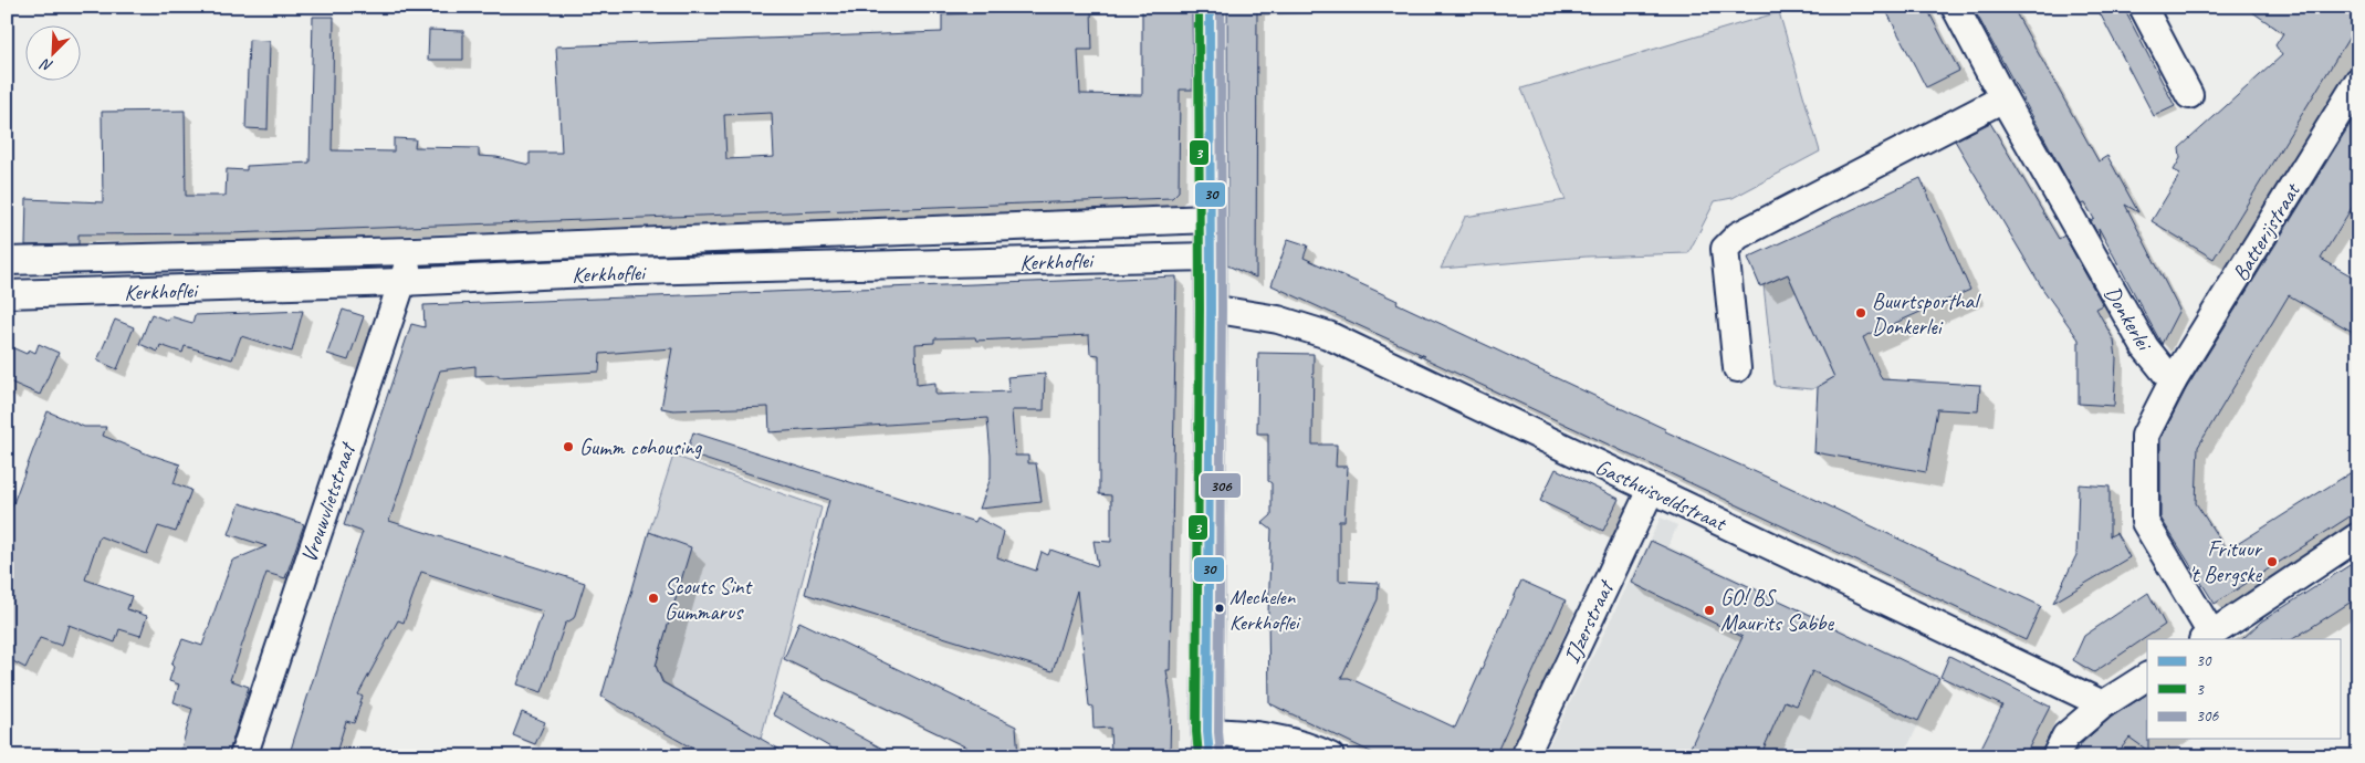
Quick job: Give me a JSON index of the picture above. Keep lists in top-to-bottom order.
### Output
{
  "streets": {
    "street": [
      "Batterijstraat",
      "Kerkhoflei",
      "Donkerlei",
      "Gasthuisveldstraat",
      "Vrouwvlietstraat",
      "IJzerstraat"
    ]
  },
  "crossings": [
    ["Batterijstraat", "Donkerlei"],
    ["Kerkhoflei", "Vrouwvlietstraat"],
    ["Gasthuisveldstraat", "IJzerstraat"]
  ],
  "places": [
    "Buurtsporthal Donkerlei",
    "Gumm cohousing",
    "Frituur 't Bergske",
    "Scouts Sint Gummarus",
    "Mechelen Kerkhoflei",
    "GO! BS Maurits Sabbe"
  ],
  "lines": ["transit line 30", "transit line 3", "transit line 306"],
  "legend": ["30", "3", "306"],
  "north": "bottom left"
}
